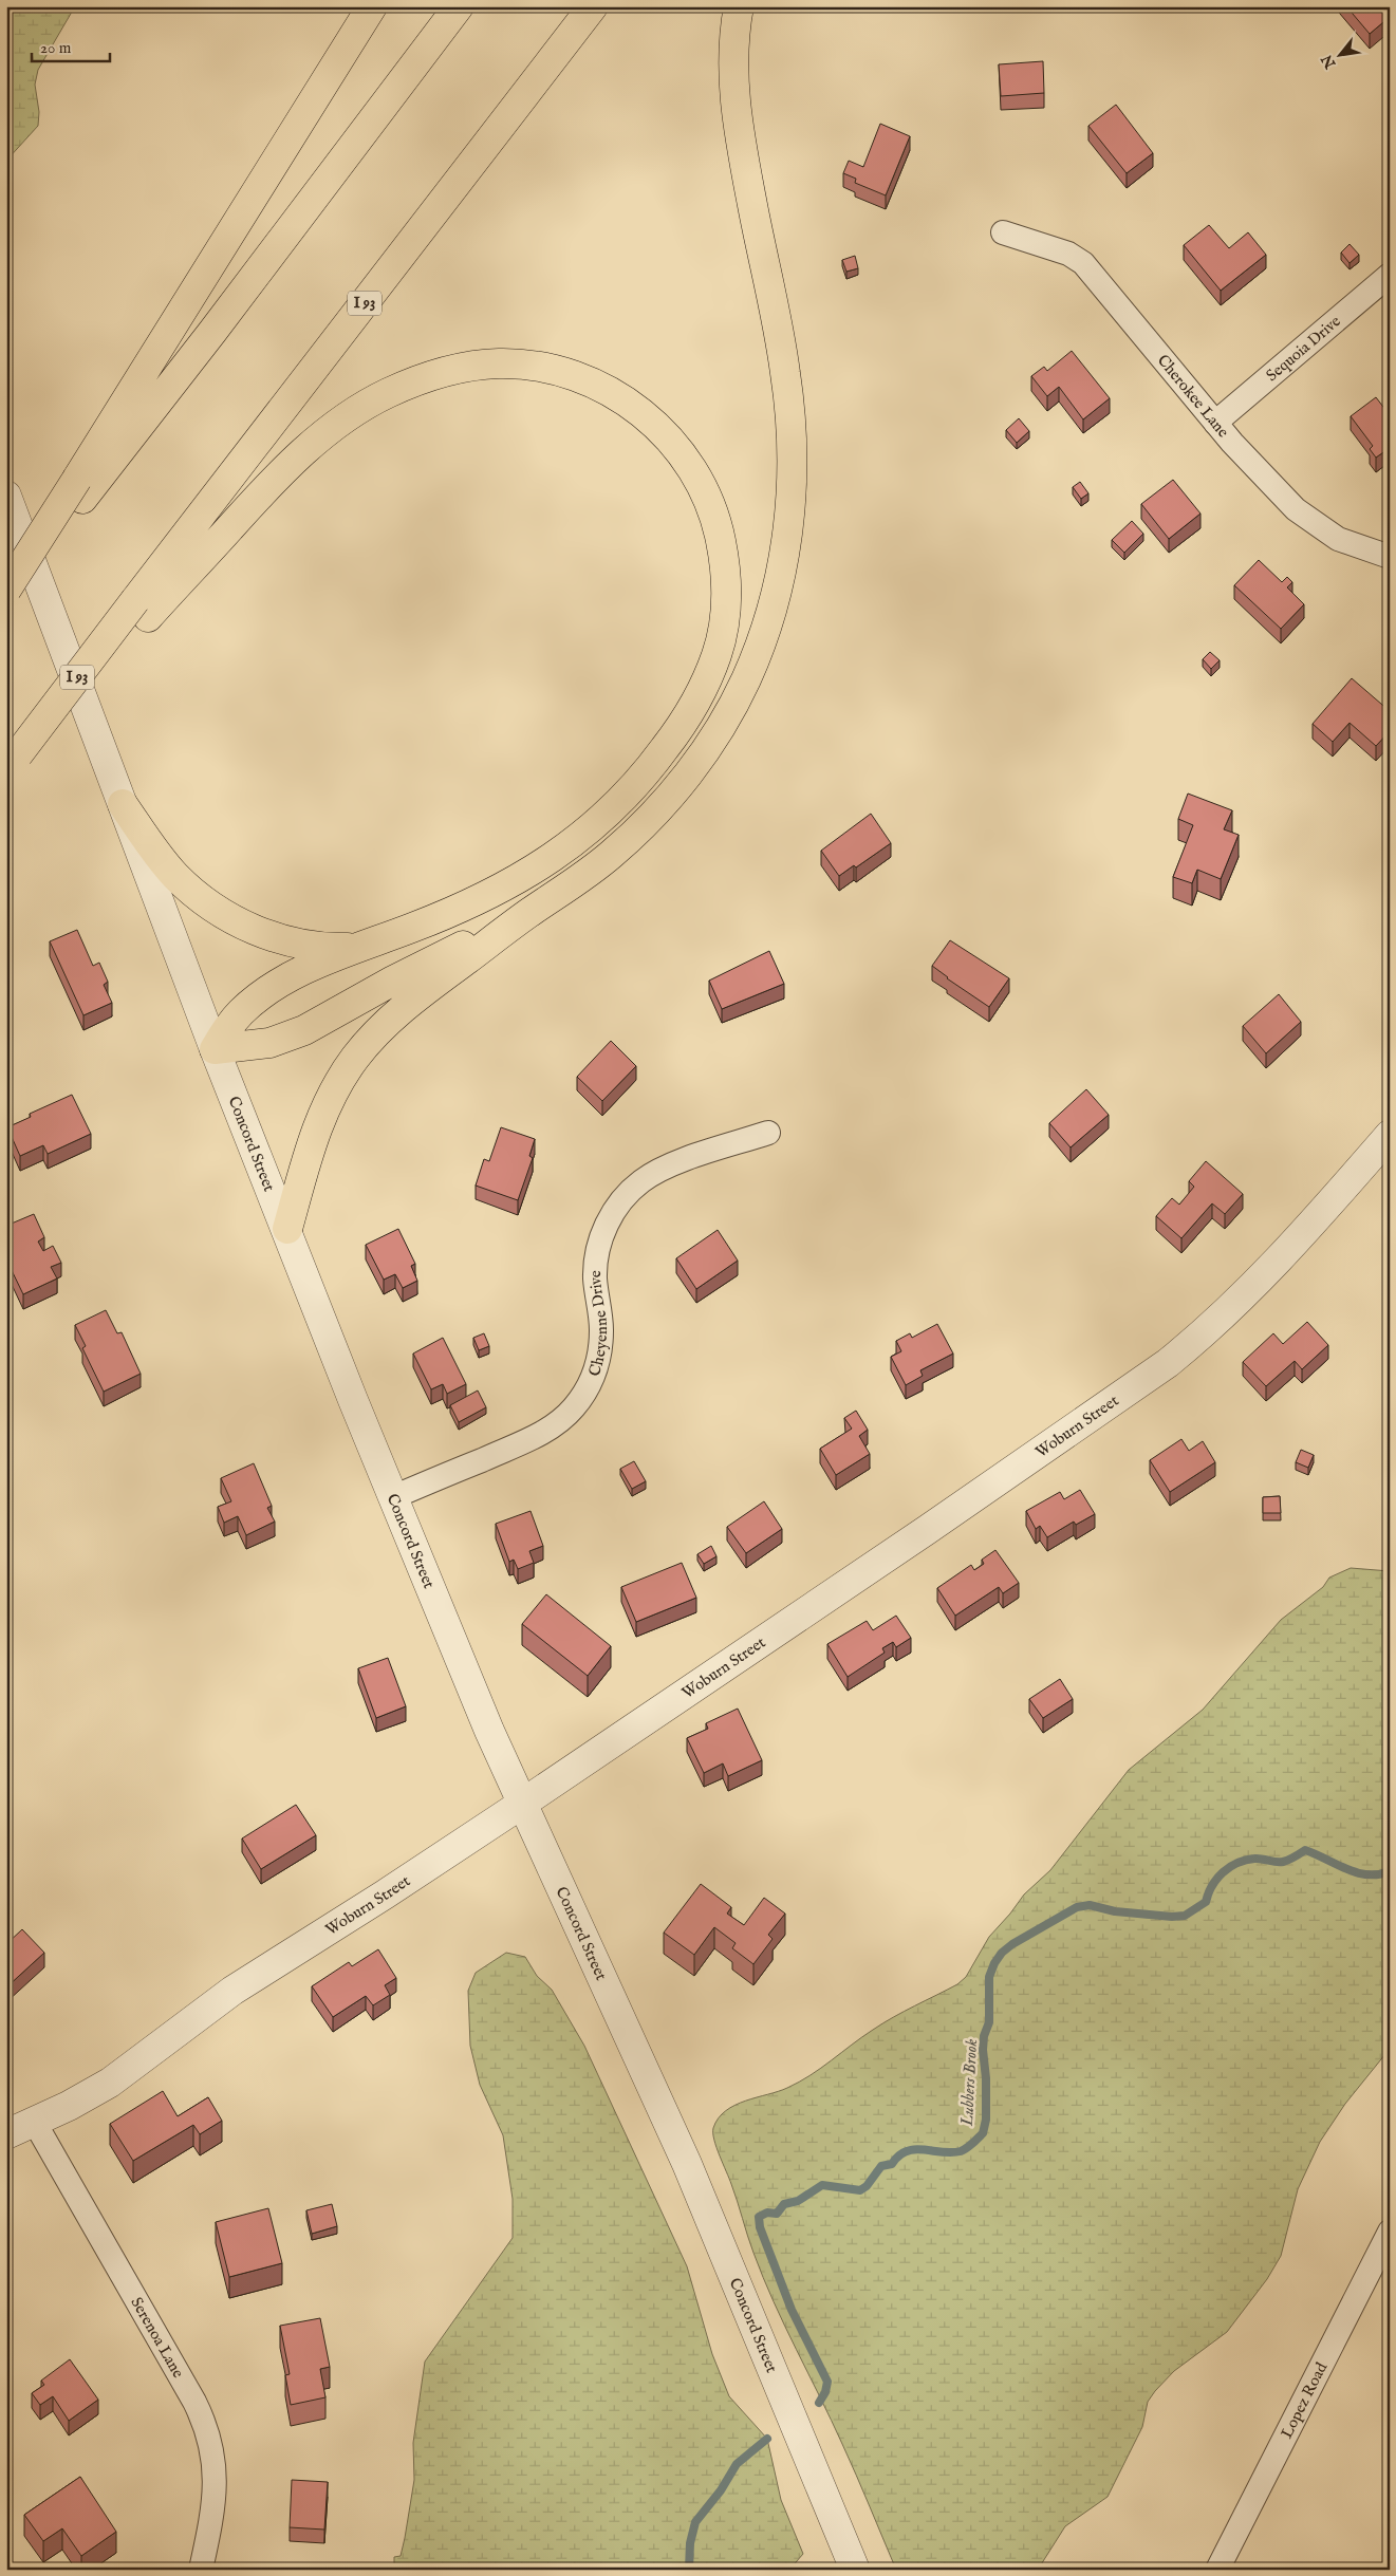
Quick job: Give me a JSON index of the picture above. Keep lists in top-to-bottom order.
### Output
{
  "streets": {
    "highway": ["I 93"],
    "street": [
      "Sequoia Drive",
      "Cherokee Lane",
      "Concord Street",
      "Cheyenne Drive",
      "Woburn Street",
      "Serenoa Lane",
      "Lopez Road"
    ]
  },
  "crossings": [
    ["Sequoia Drive", "Cherokee Lane"],
    ["Concord Street", "Cheyenne Drive"],
    ["Concord Street", "Woburn Street"],
    ["Woburn Street", "Serenoa Lane"]
  ],
  "water": ["Lubbers Brook"],
  "scale_bar": "20 m",
  "north": "bottom left"
}
